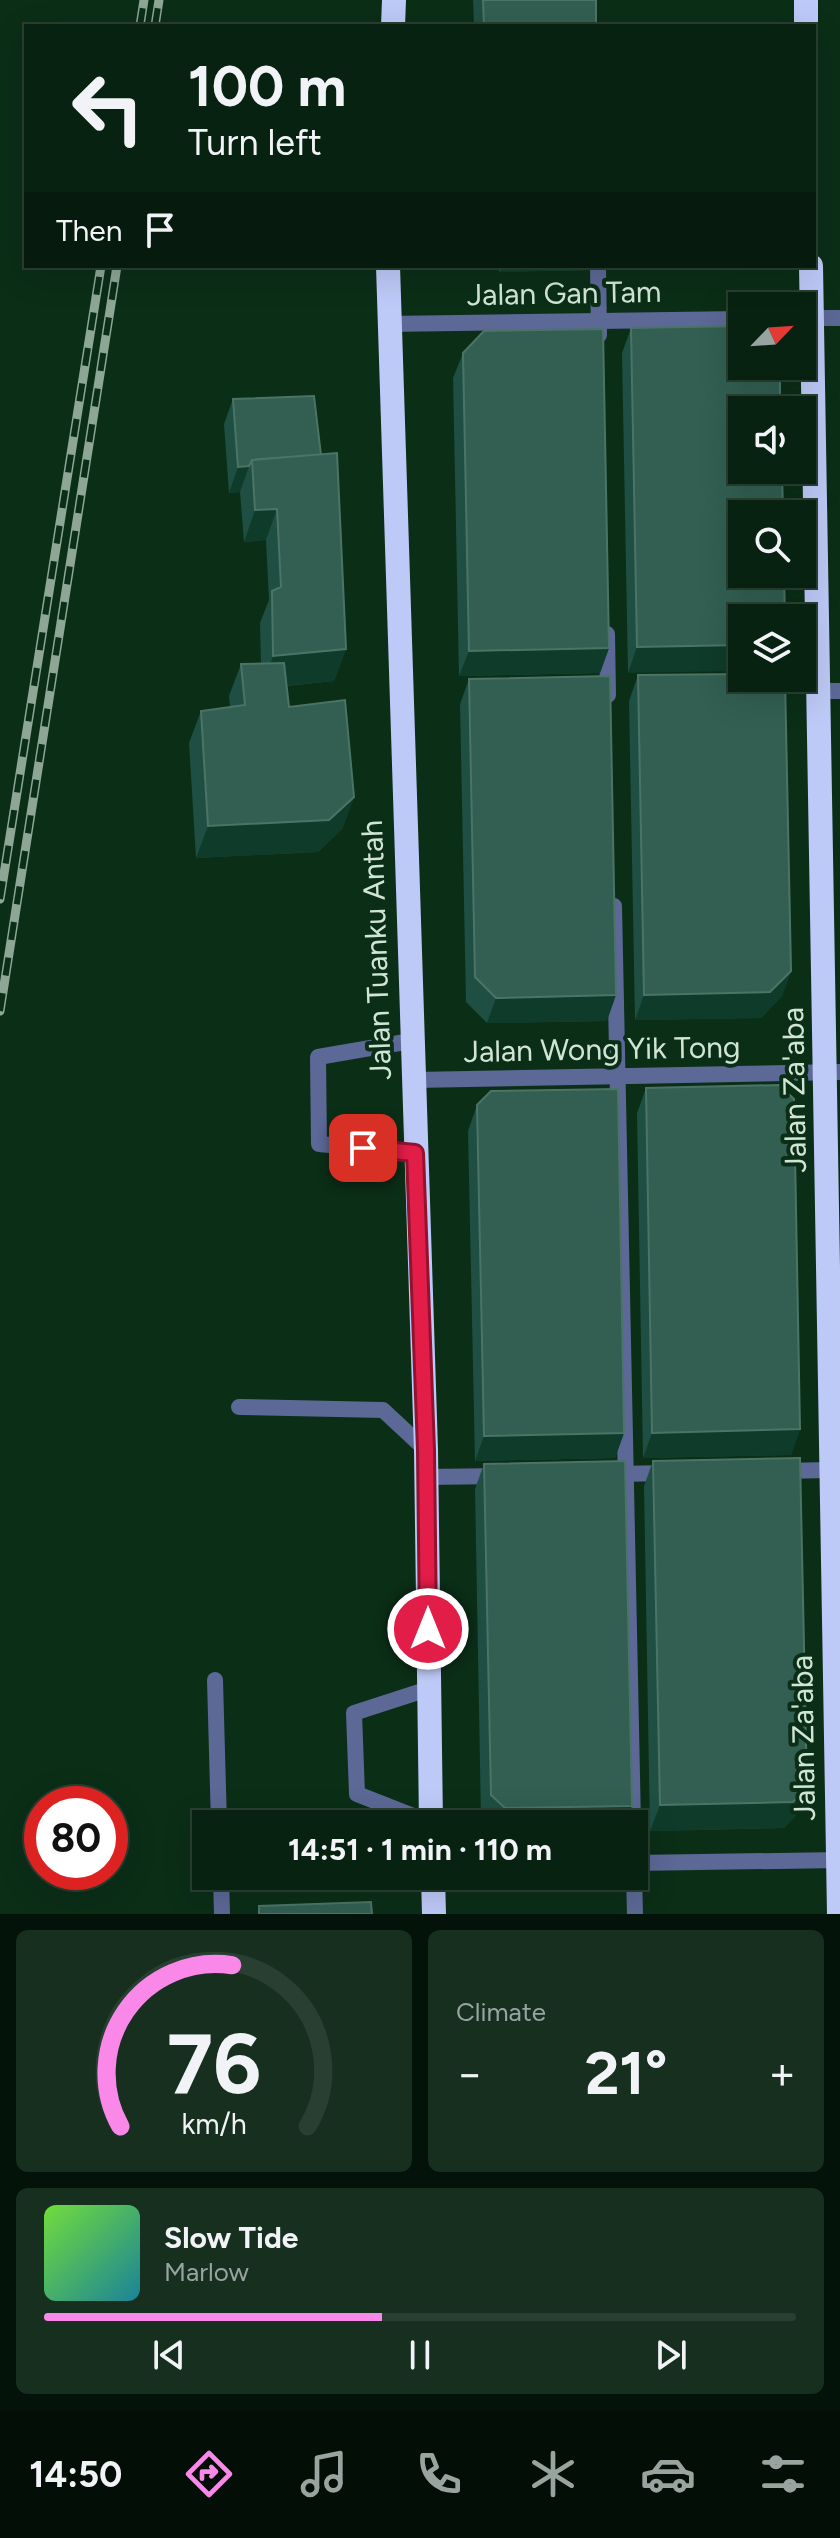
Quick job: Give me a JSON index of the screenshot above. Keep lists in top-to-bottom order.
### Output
{
  "streets": {
    "highway": ["Jalan Tuanku Antah", "Jalan Za'aba"],
    "street": ["Jalan Gan Tam", "Jalan Wong Yik Tong"]
  },
  "crossings": [
    ["Jalan Gan Tam", "Jalan Tuanku Antah"],
    ["Jalan Tuanku Antah", "Jalan Wong Yik Tong"],
    ["Jalan Wong Yik Tong", "Jalan Za'aba"]
  ],
  "north": "top right",
  "page": {
    "turn": ["100 m", "Turn left"],
    "then": "Then",
    "limit": "80",
    "trip": "14:51 · 1 min · 110 m",
    "tile": "Climate",
    "heat": ["−", "21°", "+"],
    "song": ["Slow Tide", "Marlow"],
    "tabs": "14:50",
    "gauge": ["76", "km/h"]
  }
}
